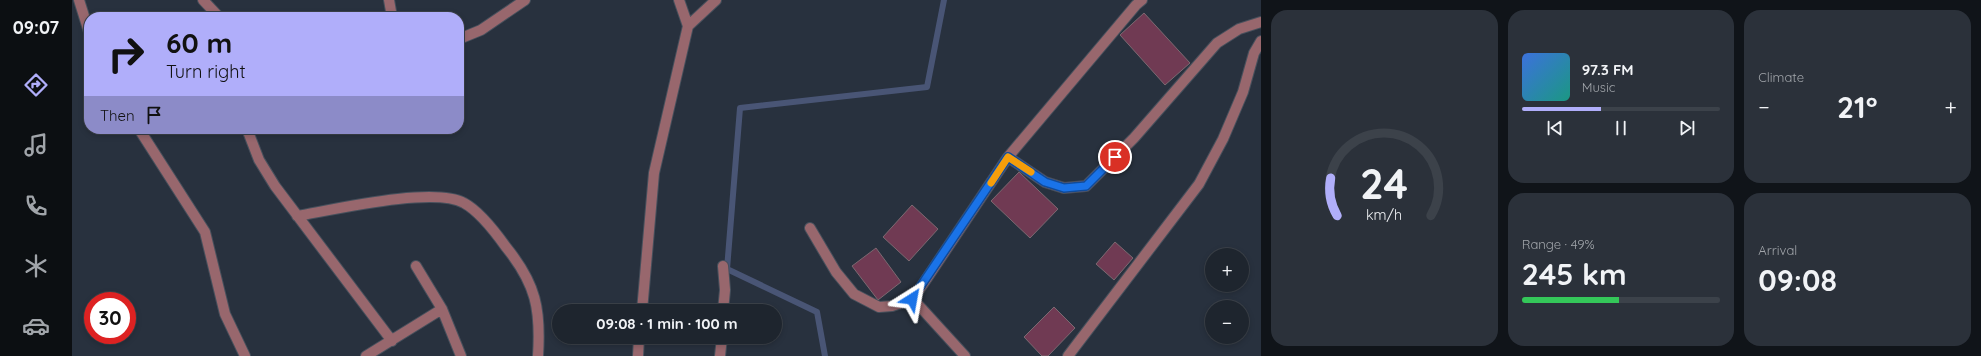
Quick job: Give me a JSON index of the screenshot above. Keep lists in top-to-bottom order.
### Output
{
  "page": {
    "tabs": "09:07",
    "tile": [
      "Climate",
      ["Range · 49%", "245 km"],
      ["Arrival", "09:08"]
    ],
    "turn": ["60 m", "Turn right"],
    "song": ["97.3 FM", "Music"],
    "heat": ["−", "21°", "+"],
    "then": "Then",
    "map_buttons": ["+", "−"],
    "limit": "30",
    "trip": "09:08 · 1 min · 100 m",
    "gauge": ["24", "km/h"]
  }
}
